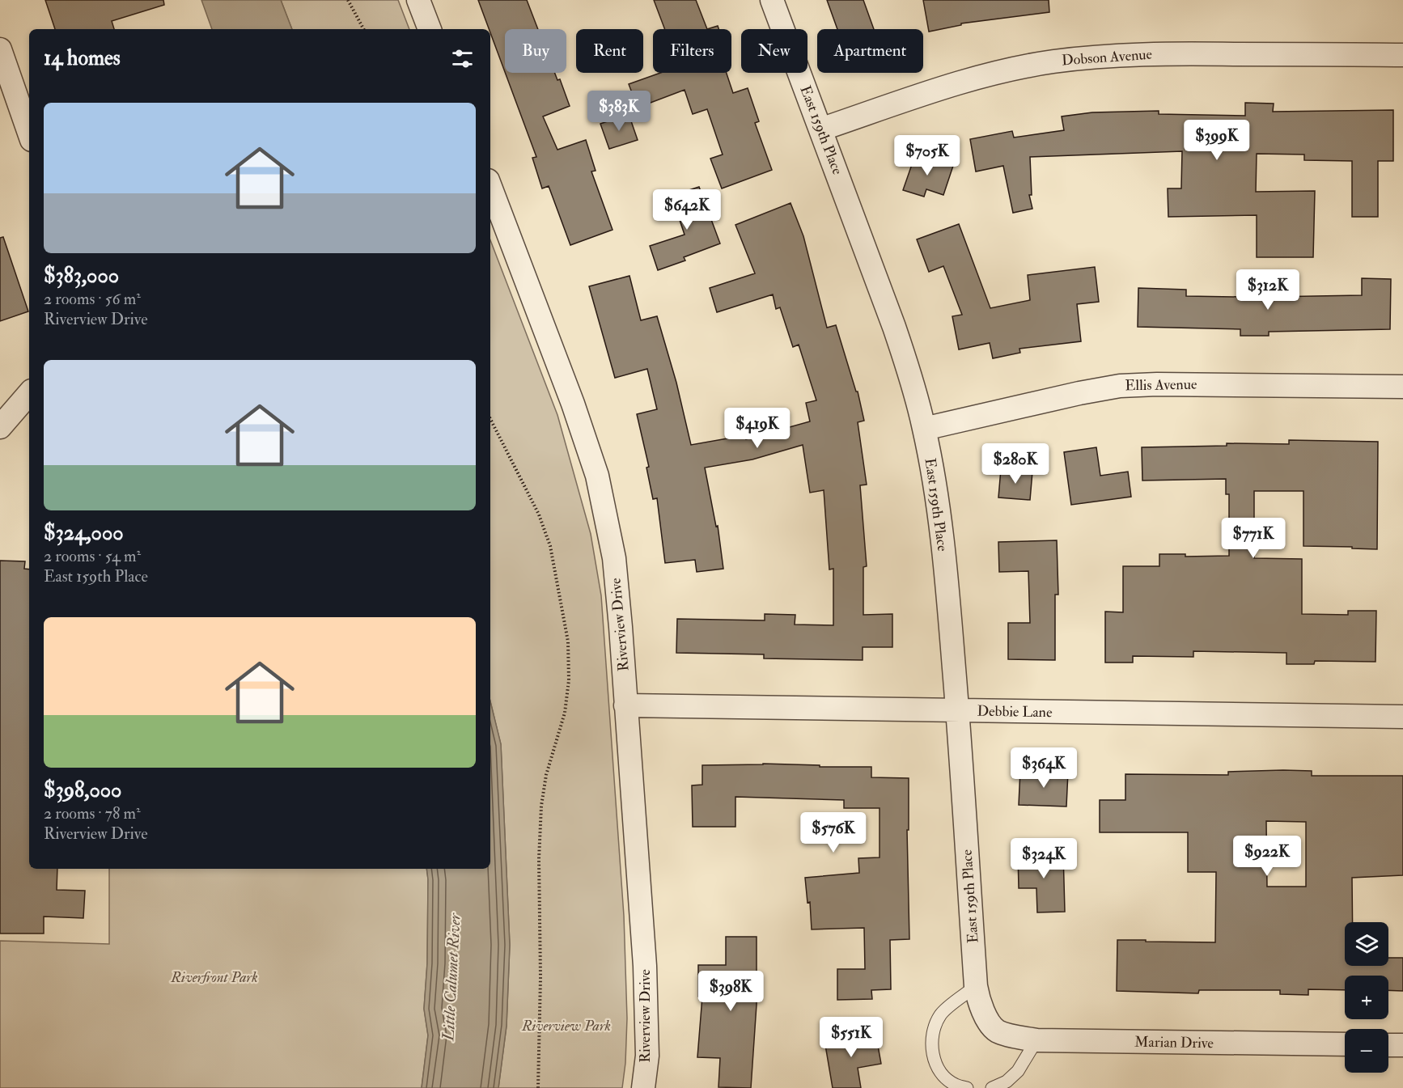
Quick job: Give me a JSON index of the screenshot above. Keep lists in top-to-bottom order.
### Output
{
  "streets": {
    "street": [
      "Dobson Avenue",
      "East 159th Place",
      "Ellis Avenue",
      "Riverview Drive",
      "Debbie Lane",
      "Marian Drive"
    ]
  },
  "crossings": [
    ["Dobson Avenue", "East 159th Place"],
    ["East 159th Place", "Ellis Avenue"],
    ["East 159th Place", "Debbie Lane"],
    ["East 159th Place", "Marian Drive"],
    ["Riverview Drive", "Debbie Lane"]
  ],
  "water": ["Little Calumet River"],
  "parks": ["Riverfront Park", "Riverview Park"],
  "page": {
    "chip": [
      "Buy",
      "Rent",
      "Filters",
      "New",
      "Apartment"
    ],
    "heading": "14 homes",
    "list": [
      {
        "name": "$383,000",
        "note": "2 rooms · 56 m² · Riverview Drive"
      },
      {
        "name": "$324,000",
        "note": "2 rooms · 54 m² · East 159th Place"
      },
      {
        "name": "$398,000",
        "note": "2 rooms · 78 m² · Riverview Drive"
      }
    ],
    "price": [
      "$383K",
      "$399K",
      "$705K",
      "$642K",
      "$312K",
      "$419K",
      "$280K",
      "$771K",
      "$364K",
      "$576K",
      "$922K",
      "$324K",
      "$398K",
      "$551K"
    ],
    "map_buttons": ["+", "−"]
  }
}
